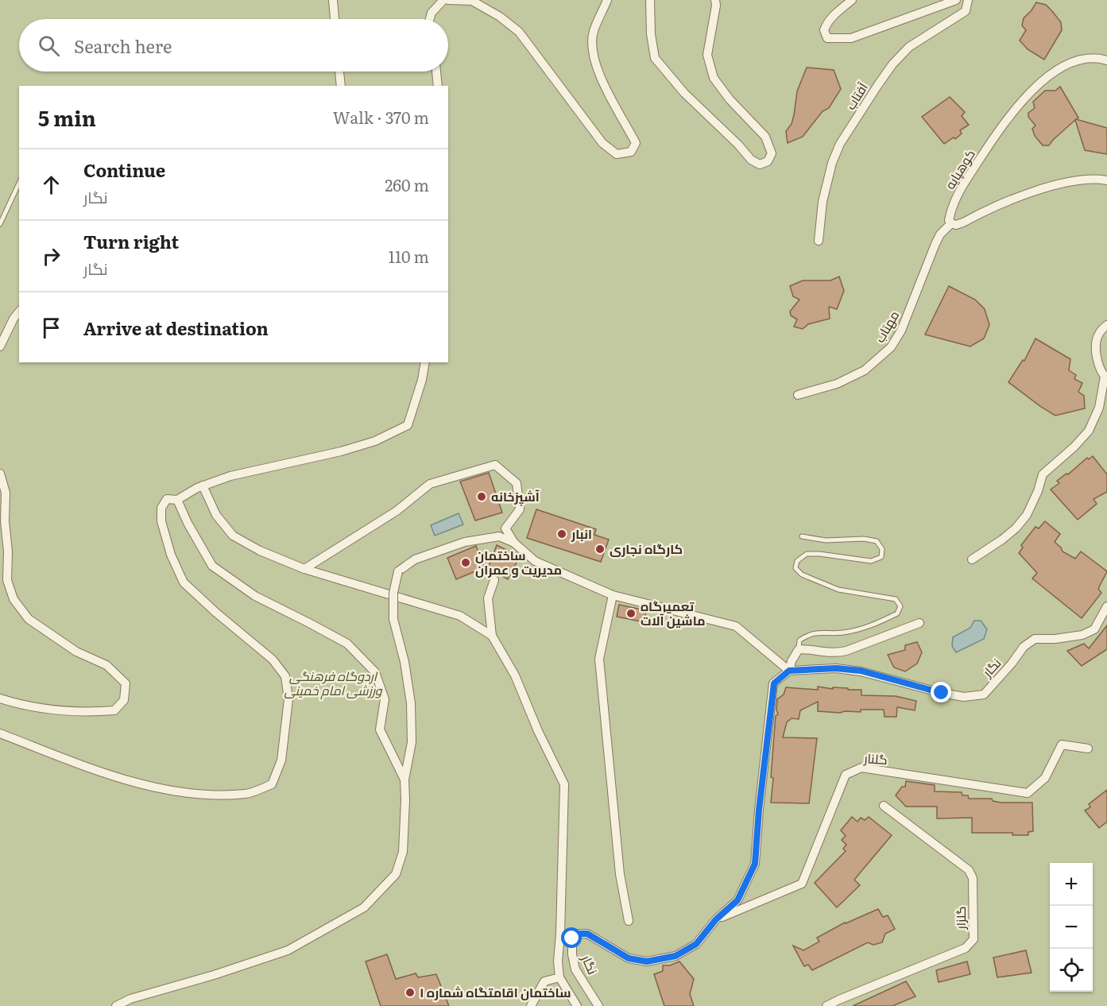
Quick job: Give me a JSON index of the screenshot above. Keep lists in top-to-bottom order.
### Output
{
  "streets": {
    "street": [
      "آفتاب",
      "کوهپایه",
      "مهتاب",
      "نگار",
      "گلنار",
      "گلزار"
    ]
  },
  "crossings": [
    ["کوهپایه", "مهتاب"],
    ["نگار", "گلنار"]
  ],
  "parks": ["اردوگاه فرهنگی ورزشی امام خمینی"],
  "places": [
    "آشپزخانه",
    "انبار",
    "کارگاه نجاری",
    "ساختمان مدیریت و عمران",
    "تعمیرگاه ماشین آلات",
    "ساختمان اقامتگاه شماره ۱"
  ],
  "page": {
    "search": "Search here",
    "heading": ["5 min", "Walk · 370 m"],
    "list": [
      ["Continue", "نگار", "260 m"],
      ["Turn right", "نگار", "110 m"],
      "Arrive at destination"
    ],
    "map_buttons": ["+", "−"]
  }
}
